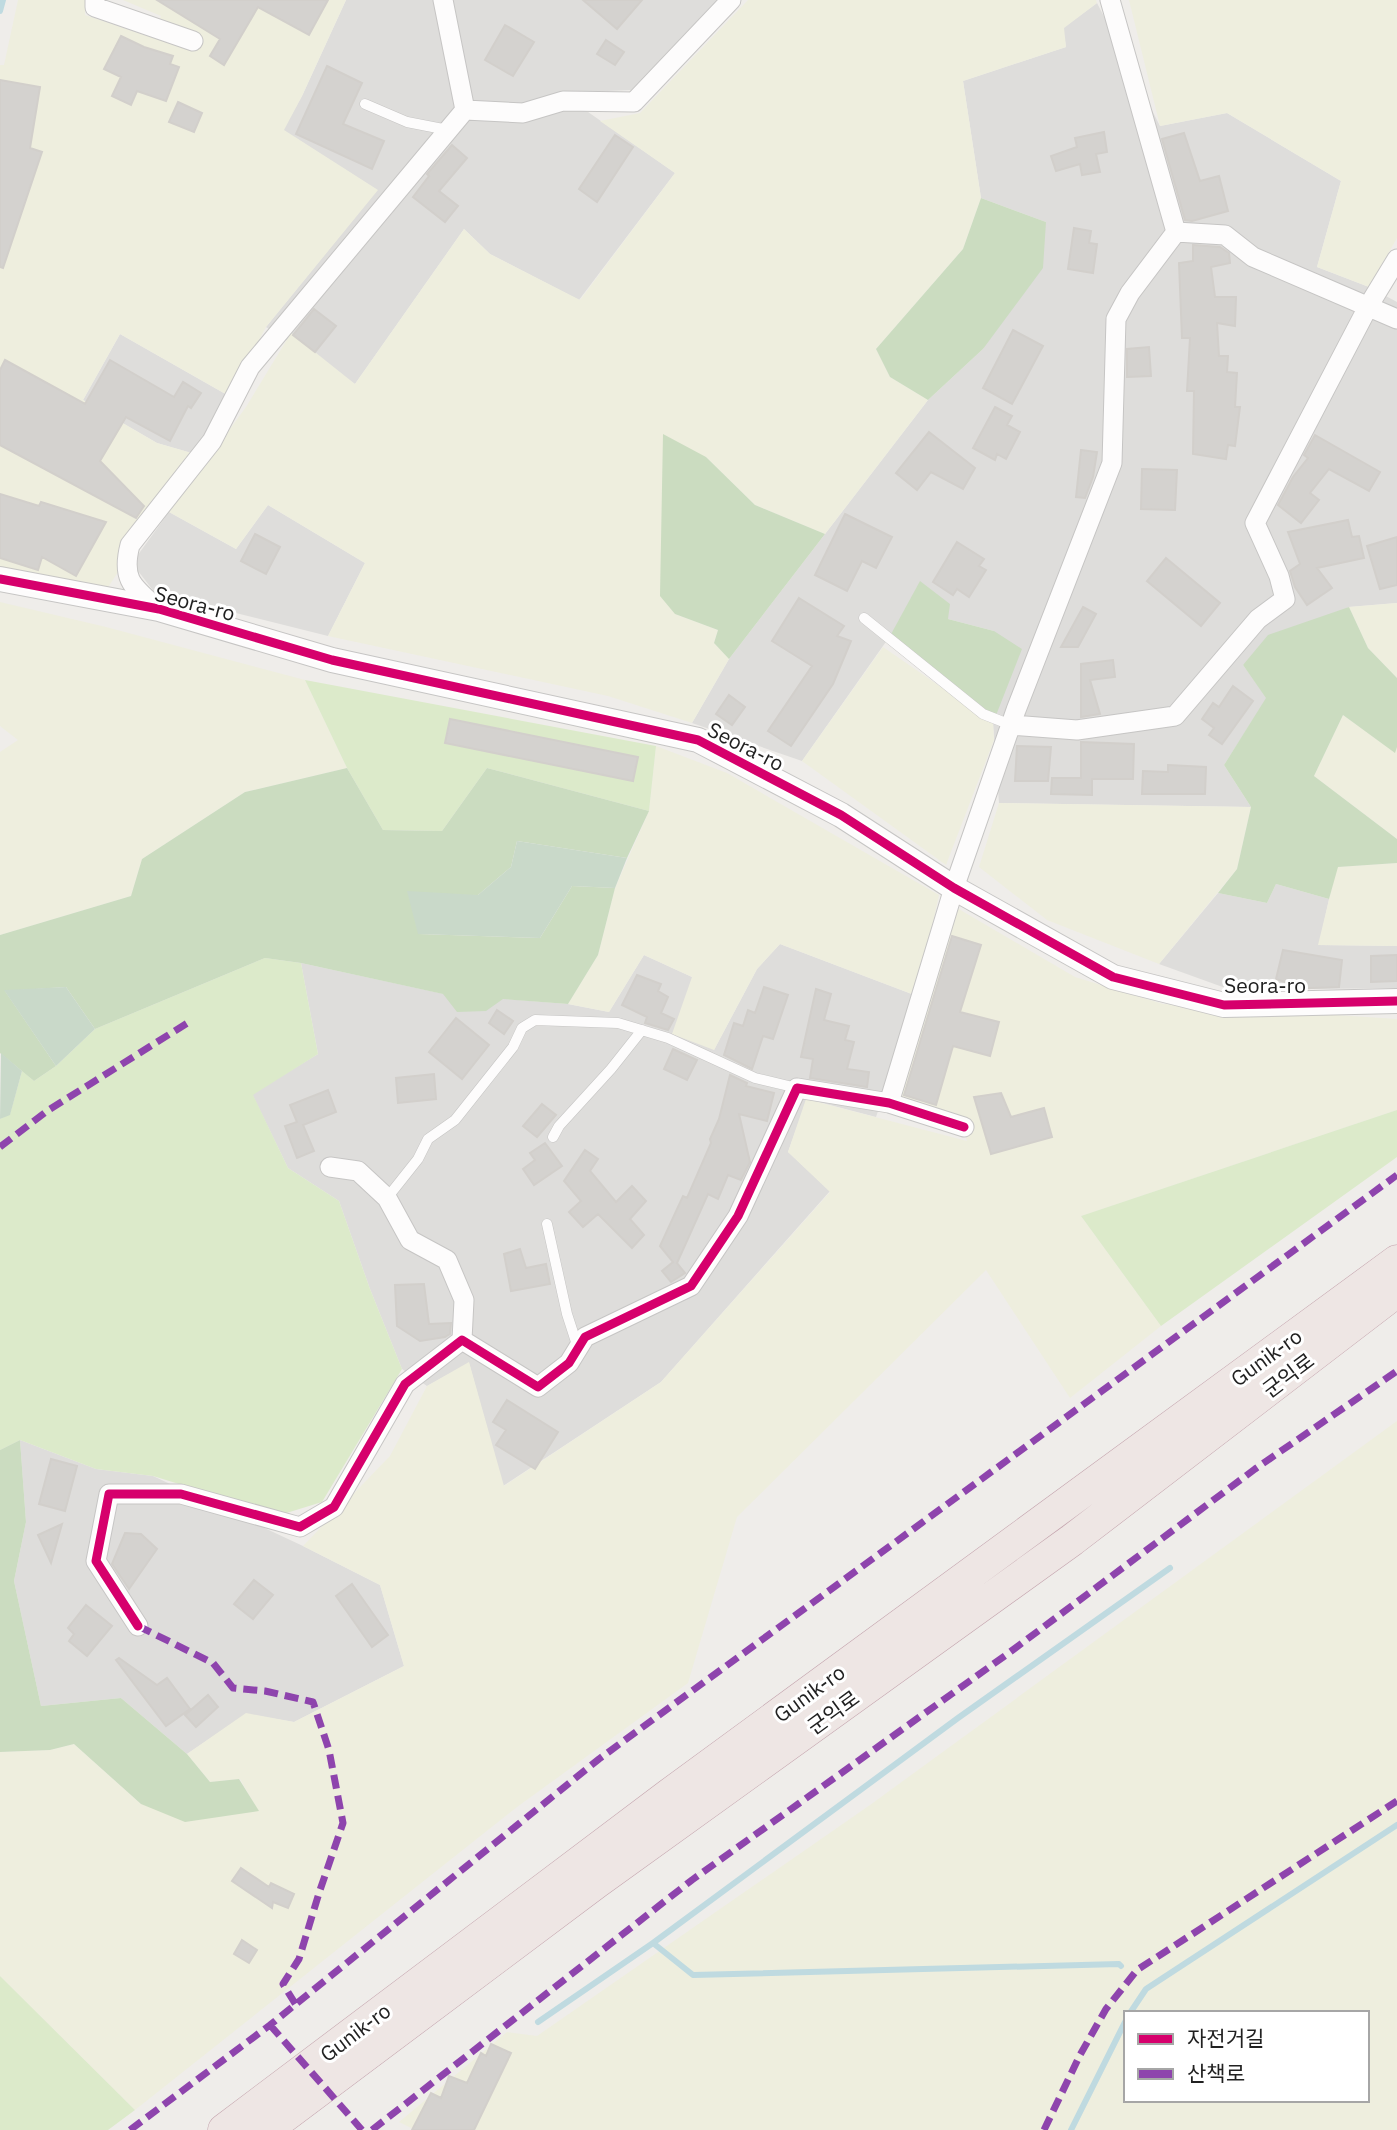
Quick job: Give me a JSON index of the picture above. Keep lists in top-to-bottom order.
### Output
{
  "streets": {
    "highway": ["Gunik-ro", "군익로"],
    "street": ["Seora-ro"]
  },
  "legend": ["자전거길", "산책로"]
}
